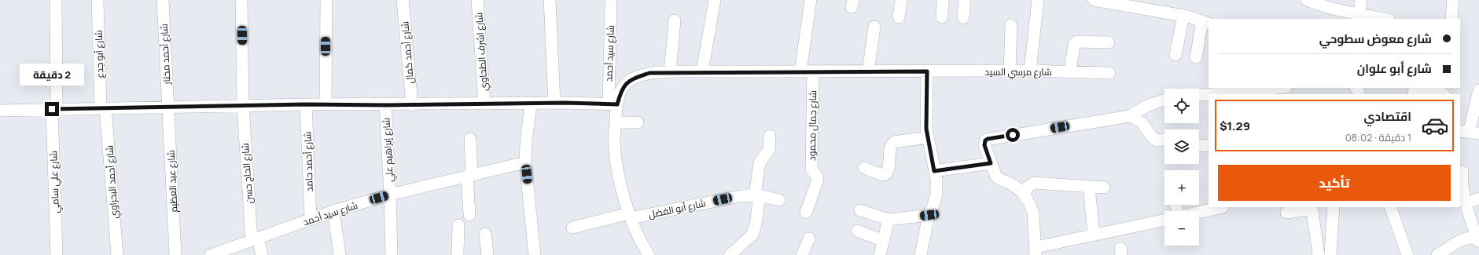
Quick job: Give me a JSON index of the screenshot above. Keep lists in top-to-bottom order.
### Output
{
  "streets": {
    "street": [
      "شارع اشرف الطحاوي",
      "شارع أحمد كمال",
      "شارع سيد أحمد",
      "شارع أبو جدع",
      "شارع أحمد مختار",
      "شارع مرسي السيد",
      "شارع جمال محمود",
      "شارع إبراهيم علي",
      "شارع أحمد حامد",
      "شارع الحاج حسن",
      "شارع عبد العظيم",
      "شارع علي سامي",
      "شارع أحمد البحراوي",
      "شارع أبو الفضل"
    ]
  },
  "crossings": [
    ["شارع سيد أحمد", "شارع مرسي السيد"],
    ["شارع سيد أحمد", "شارع إبراهيم علي"],
    ["شارع سيد أحمد", "شارع أحمد حامد"],
    ["شارع سيد أحمد", "شارع الحاج حسن"],
    ["شارع أبو جدع", "شارع أحمد البحراوي"],
    ["شارع أحمد مختار", "شارع عبد العظيم"],
    ["شارع مرسي السيد", "شارع جمال محمود"]
  ],
  "page": {
    "banner": ["شارع معوض سطوحي", "شارع أبو علوان"],
    "bubble": "2 دقيقة",
    "map_buttons": ["+", "−"],
    "list": [
      {
        "name": "اقتصادي",
        "note": "1 دقيقة · 08:02",
        "value": "$1.29"
      }
    ],
    "buttons": "تأكيد"
  }
}
